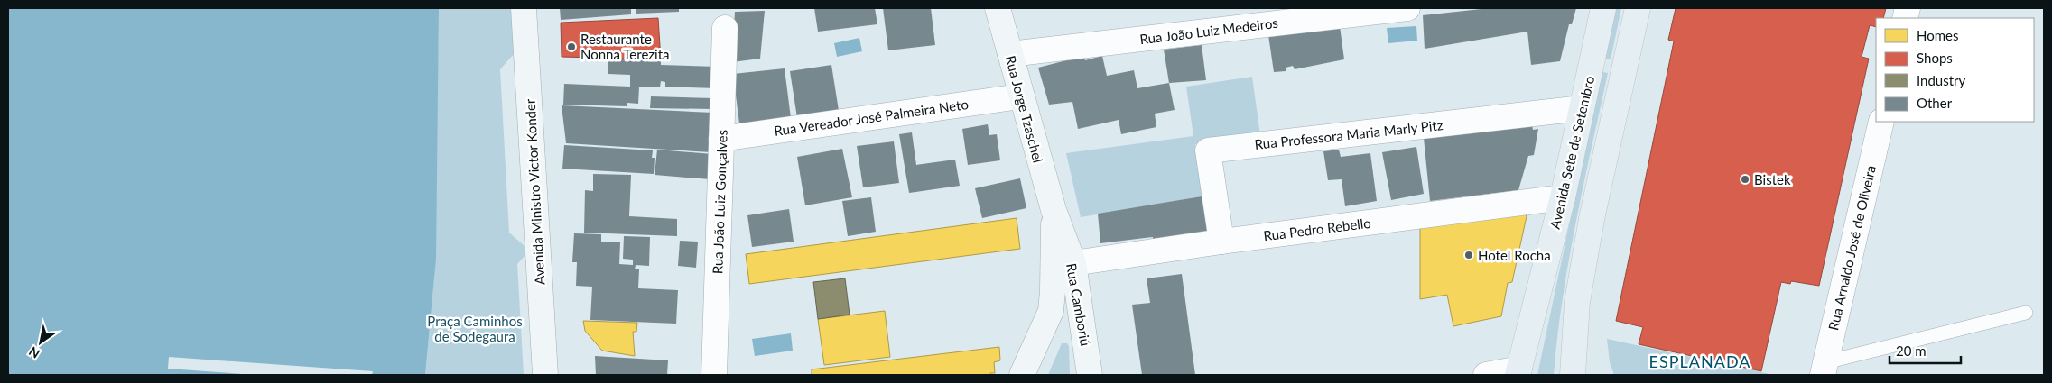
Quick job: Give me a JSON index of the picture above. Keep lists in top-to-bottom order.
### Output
{
  "streets": {
    "main road": [
      "Rua Jorge Tzaschel",
      "Avenida Sete de Setembro",
      "Avenida Ministro Victor Konder",
      "Rua Camboriú"
    ],
    "street": [
      "Rua João Luiz Medeiros",
      "Rua Vereador José Palmeira Neto",
      "Rua Professora Maria Marly Pitz",
      "Rua João Luiz Gonçalves",
      "Rua Pedro Rebello",
      "Rua Arnaldo José de Oliveira"
    ]
  },
  "crossings": [
    ["Rua João Luiz Medeiros", "Rua Jorge Tzaschel"],
    ["Rua Jorge Tzaschel", "Rua Vereador José Palmeira Neto"],
    ["Rua Jorge Tzaschel", "Rua Camboriú"],
    ["Rua Vereador José Palmeira Neto", "Rua João Luiz Gonçalves"],
    ["Rua Professora Maria Marly Pitz", "Avenida Sete de Setembro"],
    ["Rua Professora Maria Marly Pitz", "Rua Pedro Rebello"],
    ["Avenida Sete de Setembro", "Rua Pedro Rebello"],
    ["Rua Pedro Rebello", "Rua Camboriú"]
  ],
  "districts": ["ESPLANADA"],
  "parks": ["Praça Caminhos de Sodegaura"],
  "places": ["Restaurante Nonna Terezita", "Bistek", "Hotel Rocha"],
  "legend": [
    "Homes",
    "Shops",
    "Industry",
    "Other"
  ],
  "scale_bar": "20 m",
  "north": "bottom left"
}
